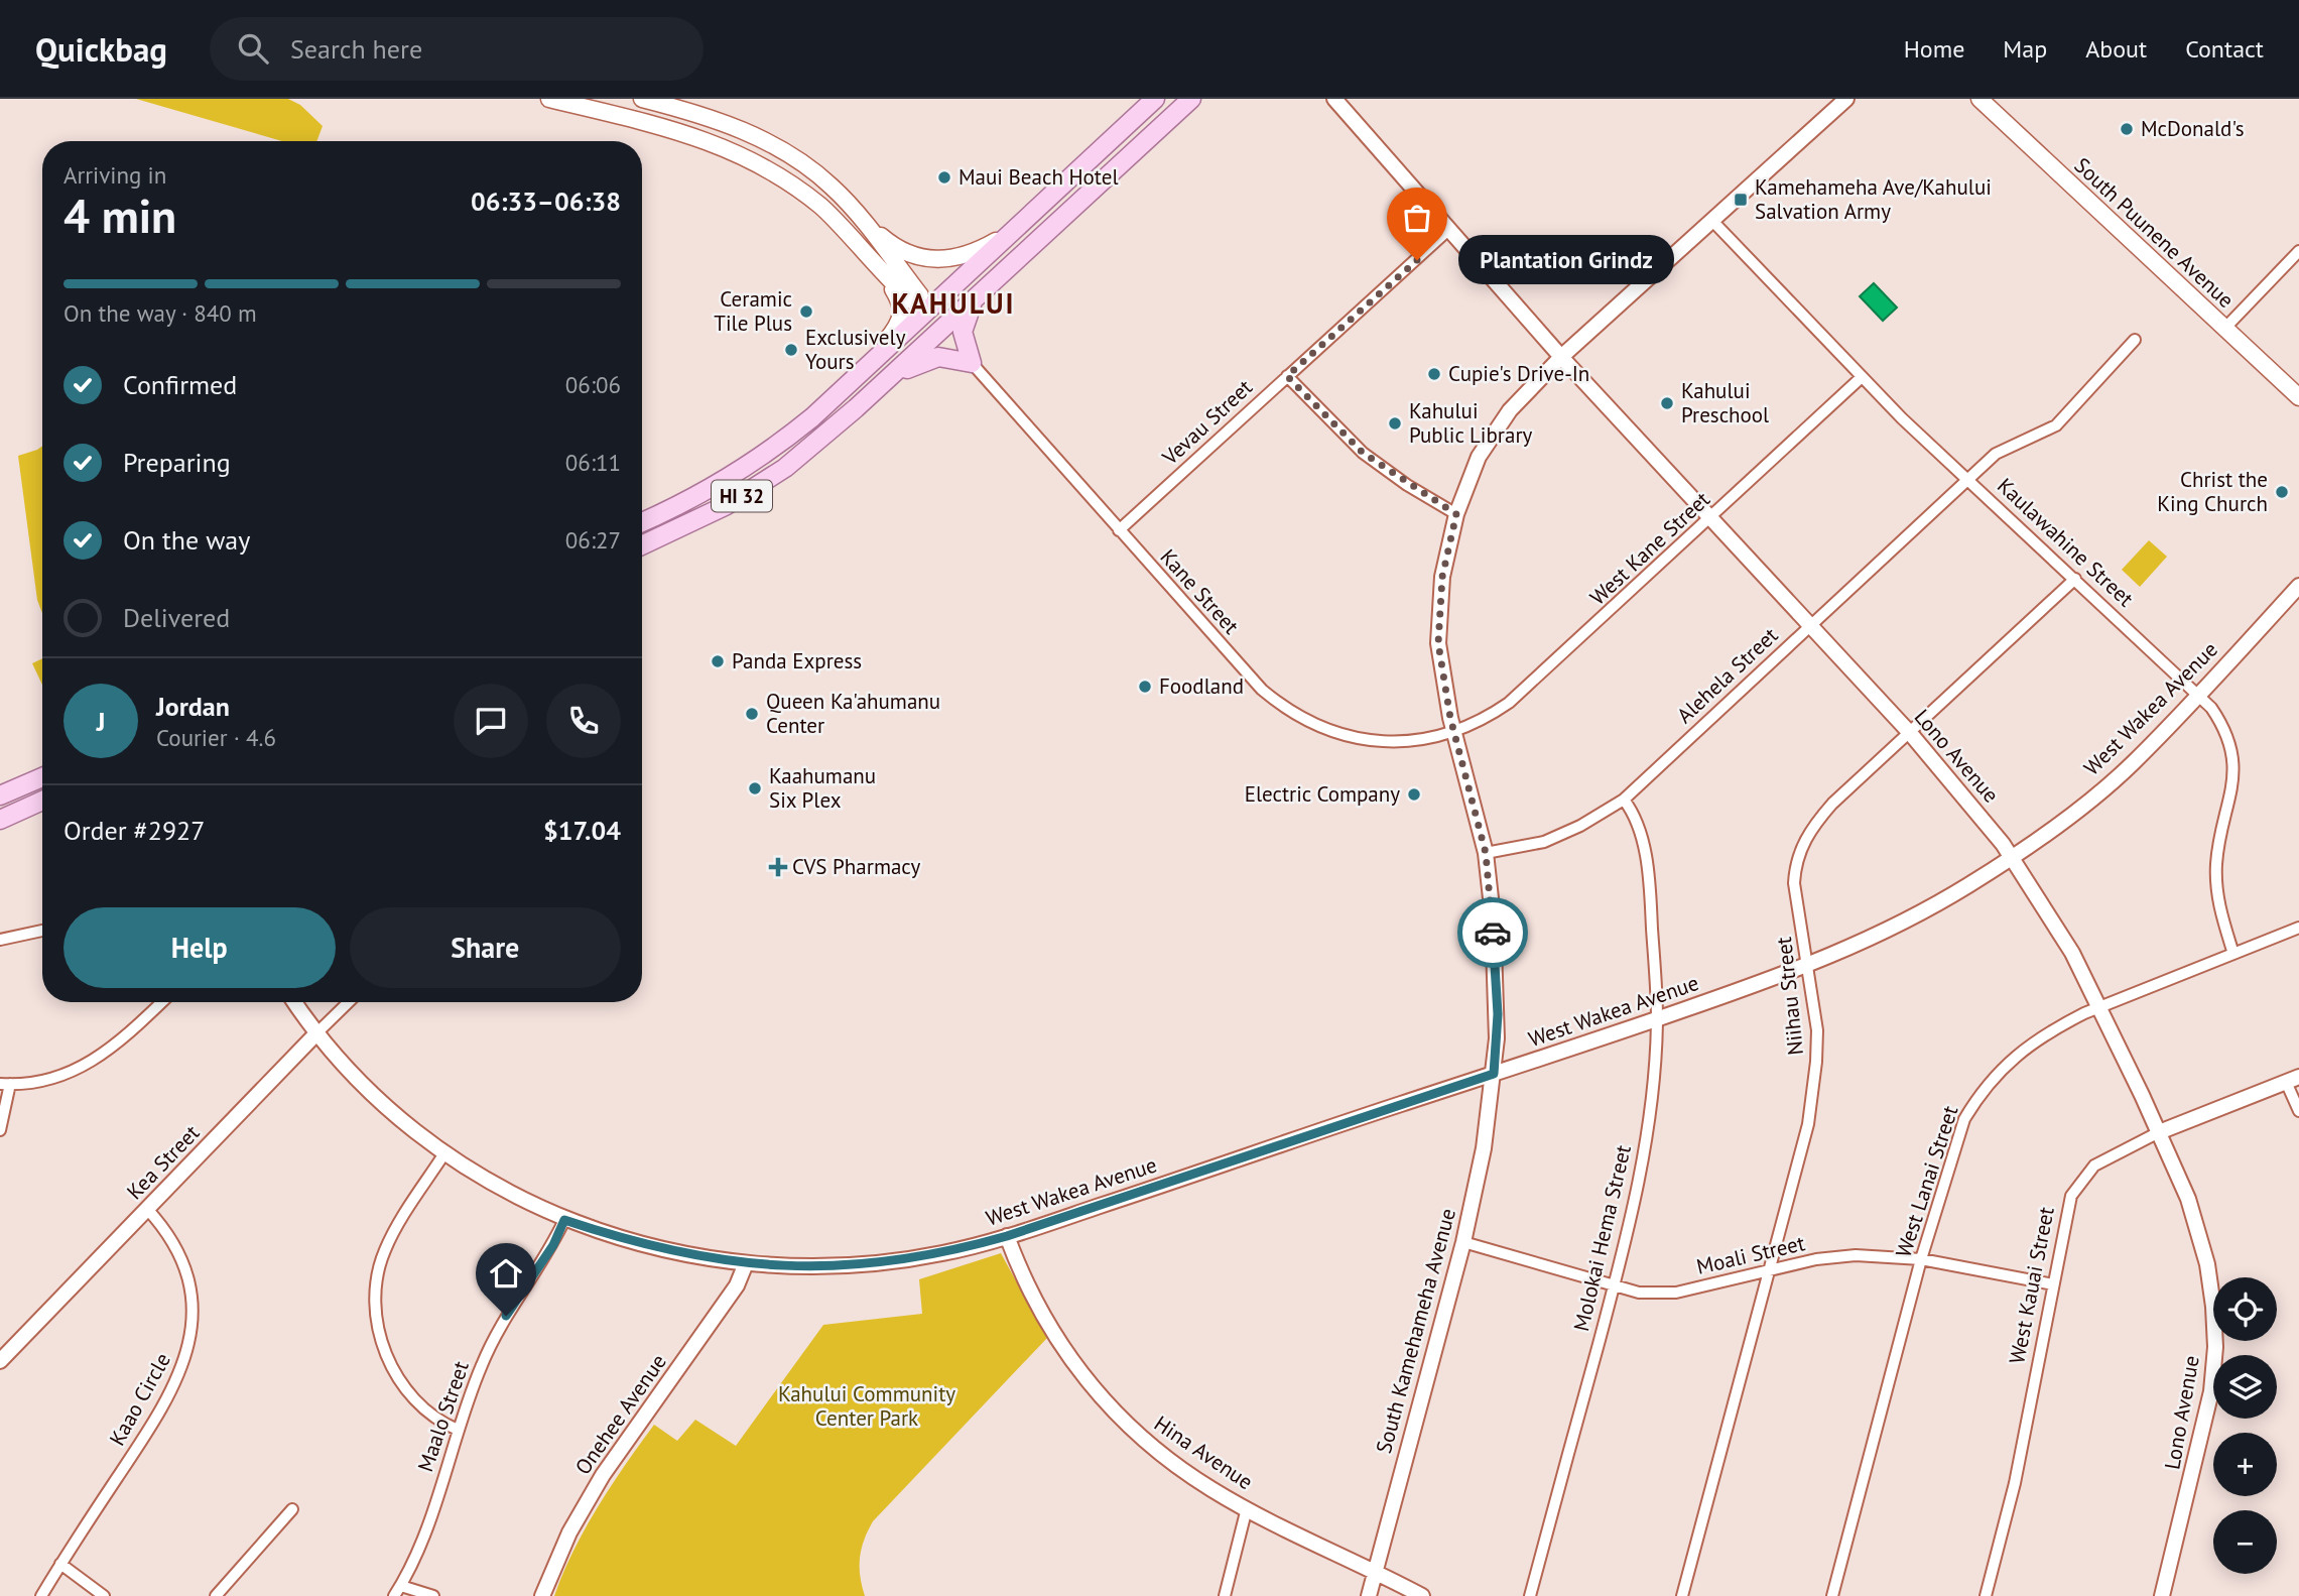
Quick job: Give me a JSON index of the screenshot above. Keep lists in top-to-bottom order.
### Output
{
  "streets": {
    "main road": ["South Puunene Avenue", "HI 32"],
    "street": [
      "Vevau Street",
      "Kaulawahine Street",
      "West Kane Street",
      "Kane Street",
      "Alehela Street",
      "West Wakea Avenue",
      "Lono Avenue",
      "Niihau Street",
      "Kea Street",
      "West Lanai Street",
      "Molokai Hema Street",
      "Moali Street",
      "West Kauai Street",
      "South Kamehameha Avenue",
      "Kaao Circle",
      "Onehee Avenue",
      "Maalo Street",
      "Hina Avenue"
    ]
  },
  "crossings": [
    ["Vevau Street", "Kane Street"],
    ["Vevau Street", "Lono Avenue"],
    ["Kaulawahine Street", "West Kane Street"],
    ["Kaulawahine Street", "Alehela Street"],
    ["Kaulawahine Street", "West Wakea Avenue"],
    ["Kaulawahine Street", "Niihau Street"],
    ["Kaulawahine Street", "West Lanai Street"],
    ["Kaulawahine Street", "South Kamehameha Avenue"],
    ["West Kane Street", "Kane Street"],
    ["West Kane Street", "Lono Avenue"],
    ["West Kane Street", "South Kamehameha Avenue"],
    ["Kane Street", "South Kamehameha Avenue"],
    ["Alehela Street", "Lono Avenue"],
    ["Alehela Street", "Molokai Hema Street"],
    ["Alehela Street", "South Kamehameha Avenue"],
    ["West Wakea Avenue", "Lono Avenue"],
    ["West Wakea Avenue", "Niihau Street"],
    ["West Wakea Avenue", "Kea Street"],
    ["West Wakea Avenue", "Molokai Hema Street"],
    ["West Wakea Avenue", "South Kamehameha Avenue"],
    ["West Wakea Avenue", "Onehee Avenue"],
    ["West Wakea Avenue", "Maalo Street"],
    ["West Wakea Avenue", "Hina Avenue"],
    ["Lono Avenue", "Niihau Street"],
    ["Lono Avenue", "West Lanai Street"],
    ["Lono Avenue", "West Kauai Street"],
    ["Lono Avenue", "South Kamehameha Avenue"],
    ["Niihau Street", "Moali Street"],
    ["Kea Street", "Kaao Circle"],
    ["West Lanai Street", "Moali Street"],
    ["Molokai Hema Street", "Moali Street"],
    ["Moali Street", "West Kauai Street"],
    ["Moali Street", "South Kamehameha Avenue"],
    ["South Kamehameha Avenue", "Hina Avenue"]
  ],
  "districts": ["KAHULUI"],
  "parks": ["Kahului Community Center Park"],
  "places": {
    "other": [
      "McDonald's",
      "Maui Beach Hotel",
      "Plantation Grindz",
      "Ceramic Tile Plus",
      "Exclusively Yours",
      "Cupie's Drive-In",
      "Kahului Preschool",
      "Kahului Public Library",
      "Christ the King Church",
      "Panda Express",
      "Foodland",
      "Queen Ka'ahumanu Center",
      "Kaahumanu Six Plex",
      "Electric Company"
    ],
    "transit": ["Kamehameha Ave/Kahului Salvation Army"],
    "health": ["CVS Pharmacy"]
  },
  "page": {
    "header": "Quickbag",
    "search": "Search here",
    "nav": [
      "Home",
      "Map",
      "About",
      "Contact"
    ],
    "heading": ["4 min", "Arriving in", "06:33–06:38"],
    "panel": [
      "Jordan",
      "Courier · 4.6",
      "Order #2927",
      "$17.04"
    ],
    "bubble": "Plantation Grindz",
    "bar": "On the way · 840 m",
    "list": [
      ["Confirmed", "06:06"],
      ["Preparing", "06:11"],
      ["On the way", "06:27"],
      "Delivered"
    ],
    "round": "J",
    "buttons": ["Help", "Share"],
    "map_buttons": ["+", "−"]
  }
}
